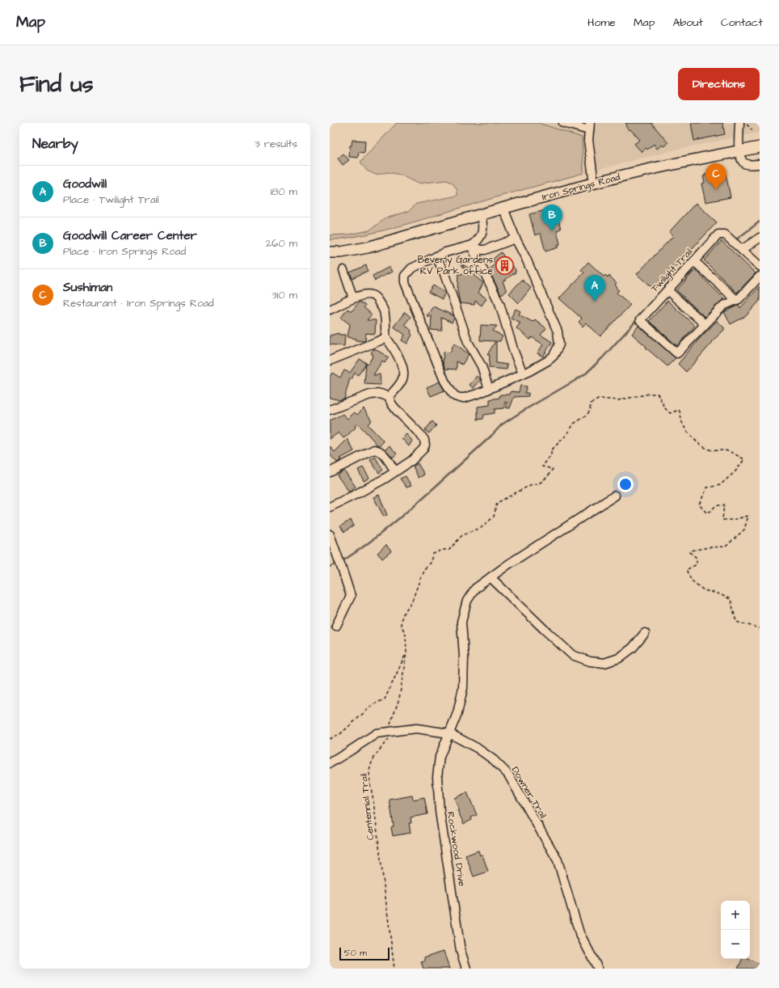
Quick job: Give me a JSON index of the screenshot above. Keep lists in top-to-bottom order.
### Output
{
  "streets": {
    "main road": ["Iron Springs Road"],
    "street": ["Twilight Trail", "Downer Trail", "Rockwood Drive"],
    "path": ["Centennial Trail"]
  },
  "crossings": [
    ["Downer Trail", "Rockwood Drive"]
  ],
  "places": {
    "building": ["Beverly Gardens RV Park office"]
  },
  "scale_bar": "50 m",
  "page": {
    "header": "Map",
    "nav": [
      "Home",
      "Map",
      "About",
      "Contact"
    ],
    "buttons": "Directions",
    "title": "Find us",
    "heading": ["Nearby", "3 results"],
    "pins": ["C", "B", "A"],
    "list": [
      {
        "mark": "A",
        "name": "Goodwill",
        "note": "Place · Twilight Trail",
        "value": "180 m"
      },
      {
        "mark": "B",
        "name": "Goodwill Career Center",
        "note": "Place · Iron Springs Road",
        "value": "260 m"
      },
      {
        "mark": "C",
        "name": "Sushiman",
        "note": "Restaurant · Iron Springs Road",
        "value": "310 m"
      }
    ],
    "map_buttons": ["+", "−"],
    "scale": "50 m"
  }
}
